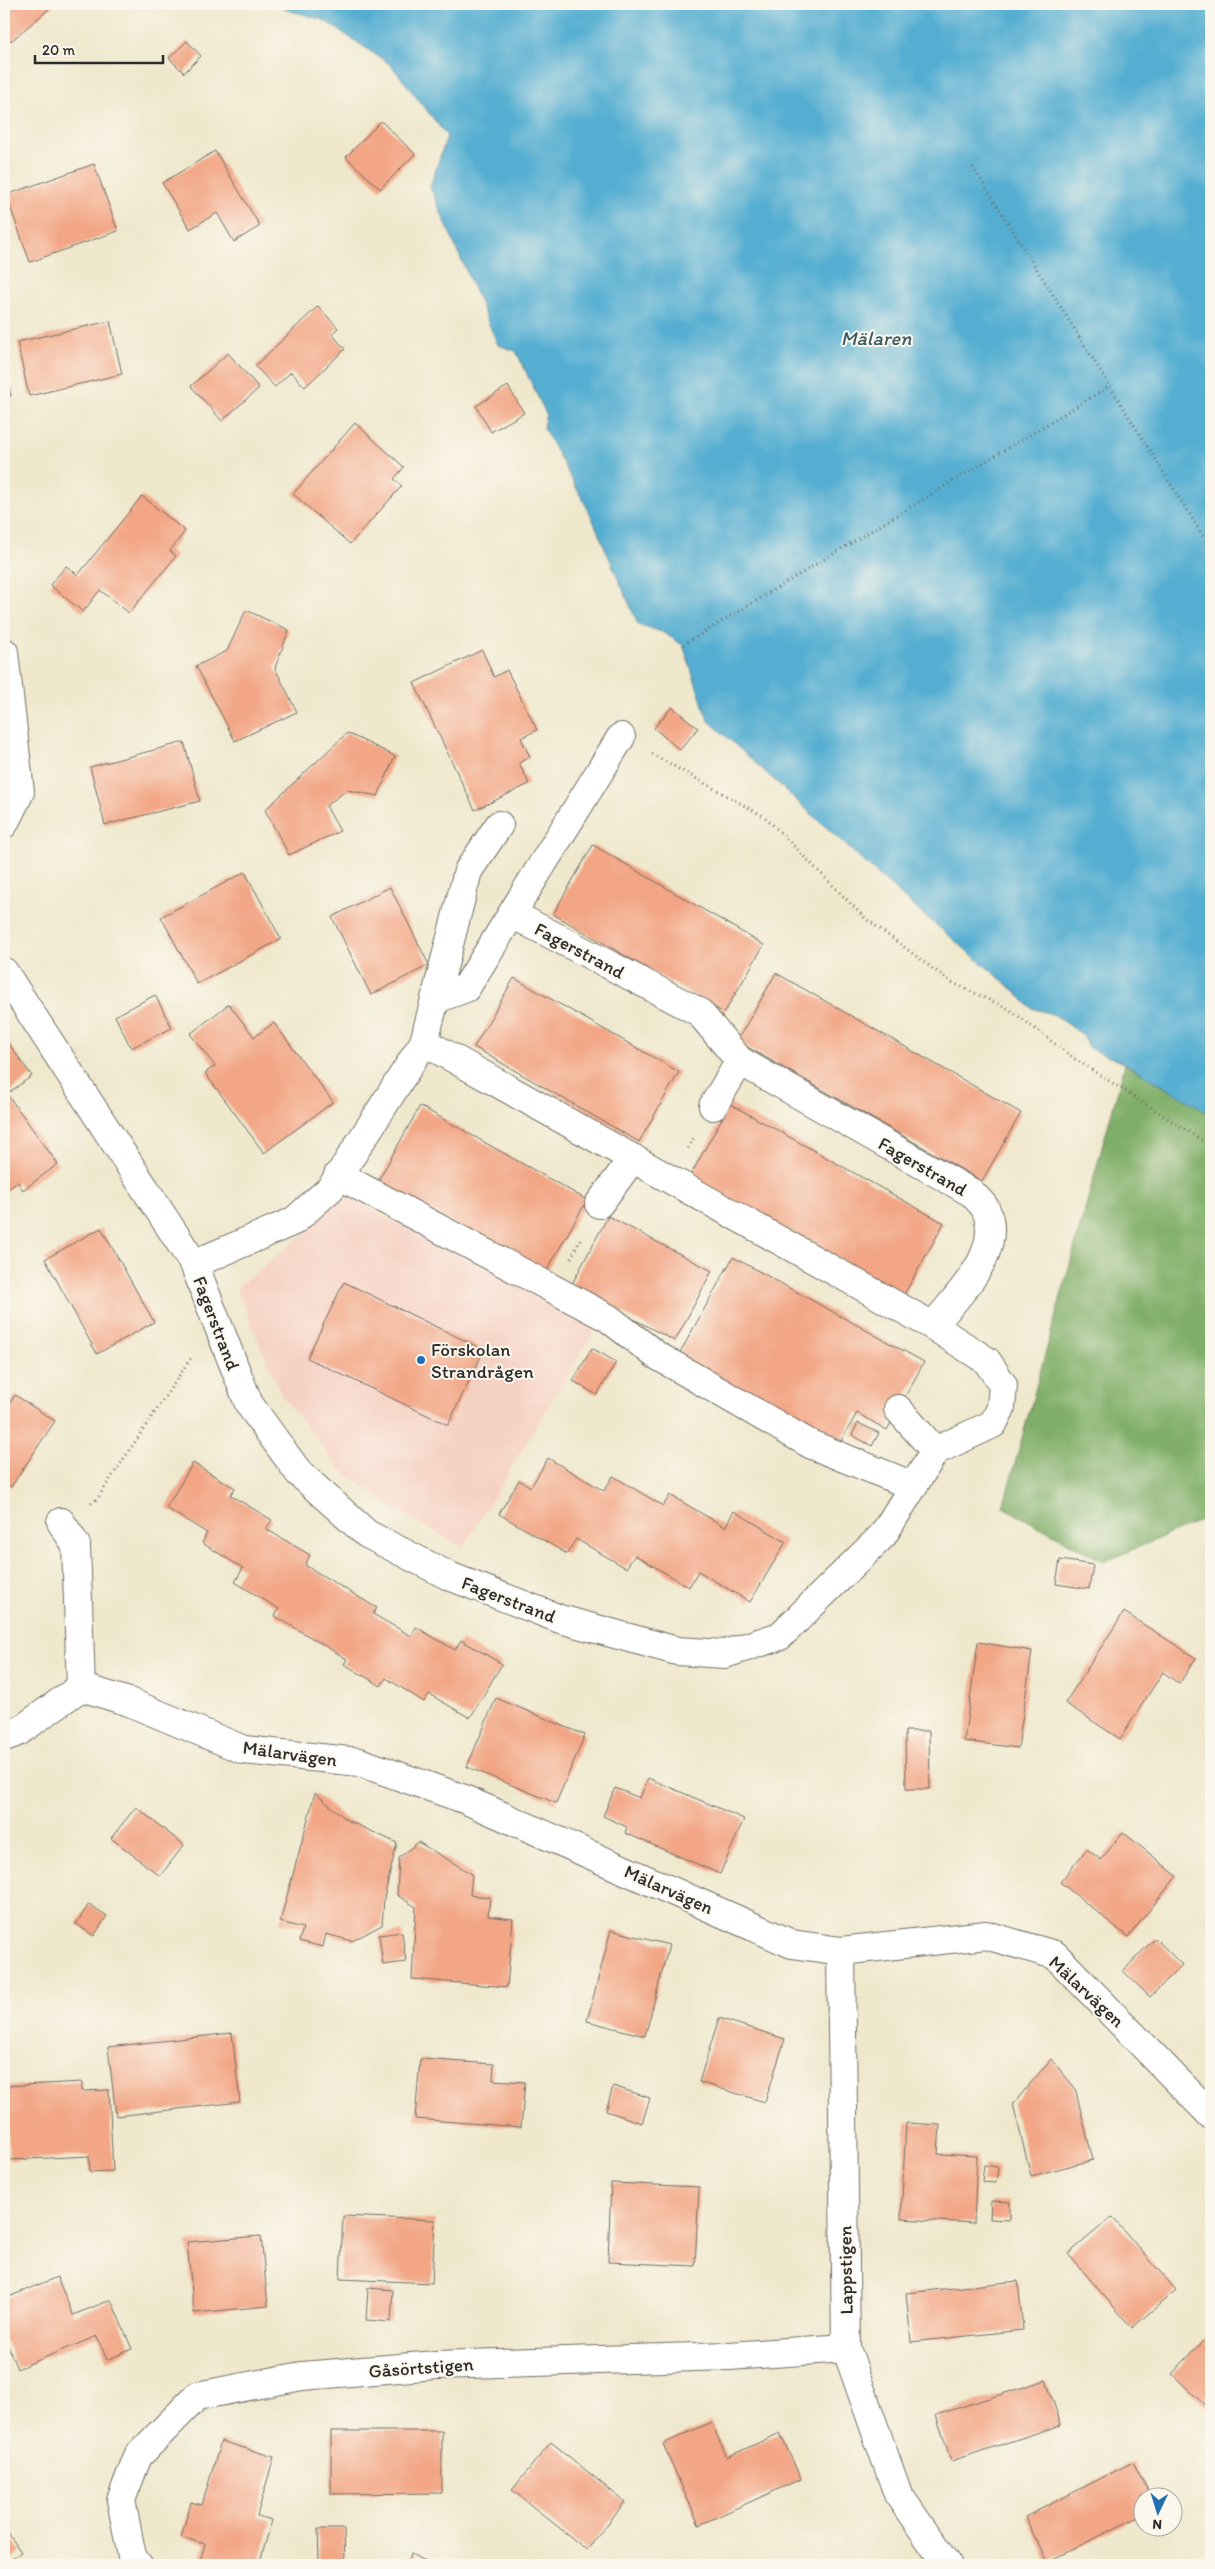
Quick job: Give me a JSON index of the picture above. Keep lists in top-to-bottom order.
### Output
{
  "streets": {
    "street": [
      "Fagerstrand",
      "Mälarvägen",
      "Lappstigen",
      "Gåsörtstigen"
    ]
  },
  "crossings": [
    ["Mälarvägen", "Lappstigen"],
    ["Lappstigen", "Gåsörtstigen"]
  ],
  "water": ["Mälaren"],
  "places": ["Förskolan Strandrågen"],
  "scale_bar": "20 m",
  "north": "bottom"
}
